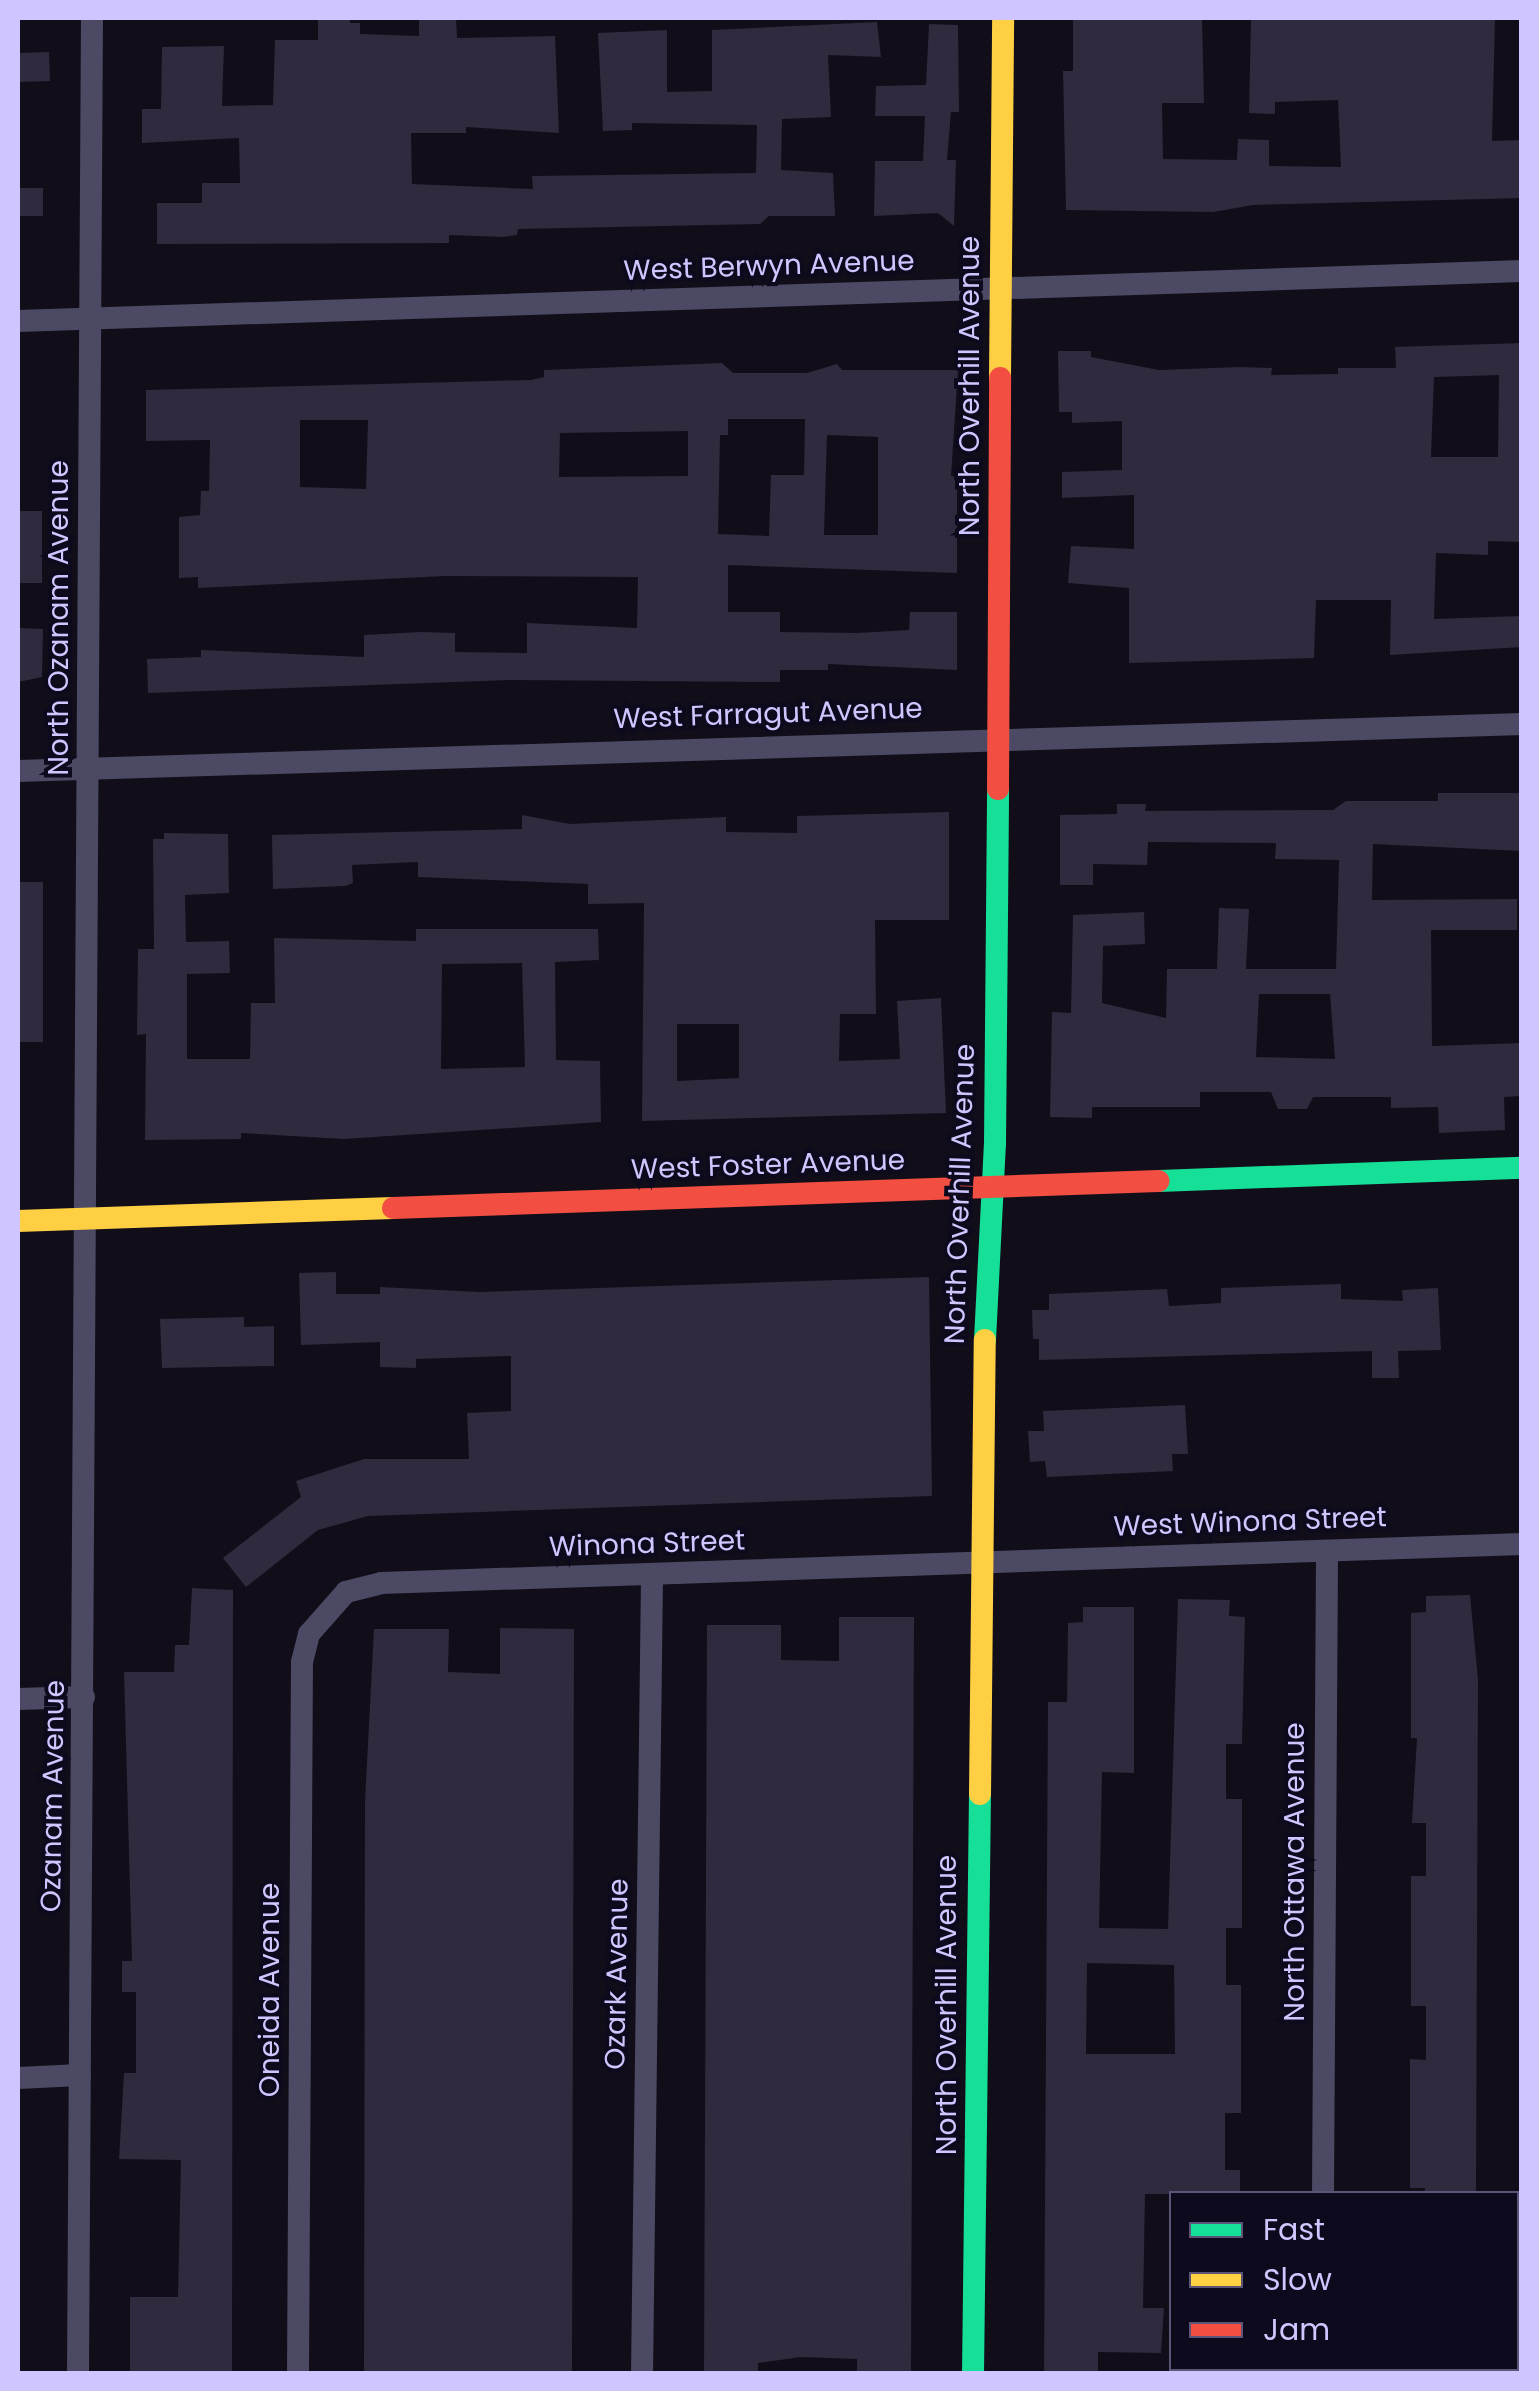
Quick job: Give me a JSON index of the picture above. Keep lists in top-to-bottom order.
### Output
{
  "streets": {
    "street": [
      "West Berwyn Avenue",
      "North Overhill Avenue",
      "North Ozanam Avenue",
      "West Farragut Avenue",
      "West Foster Avenue",
      "West Winona Street",
      "Winona Street",
      "Ozanam Avenue",
      "North Ottawa Avenue",
      "Ozark Avenue",
      "Oneida Avenue"
    ]
  },
  "crossings": [
    ["West Berwyn Avenue", "North Overhill Avenue"],
    ["West Berwyn Avenue", "North Ozanam Avenue"],
    ["North Overhill Avenue", "West Farragut Avenue"],
    ["North Overhill Avenue", "West Foster Avenue"],
    ["North Overhill Avenue", "West Winona Street"],
    ["North Overhill Avenue", "Winona Street"],
    ["North Ozanam Avenue", "West Farragut Avenue"],
    ["North Ozanam Avenue", "West Foster Avenue"],
    ["North Ozanam Avenue", "Ozanam Avenue"],
    ["West Foster Avenue", "Ozanam Avenue"],
    ["West Winona Street", "Winona Street"],
    ["West Winona Street", "North Ottawa Avenue"],
    ["Winona Street", "Ozark Avenue"],
    ["Winona Street", "Oneida Avenue"]
  ],
  "legend": ["Fast", "Slow", "Jam"]
}
